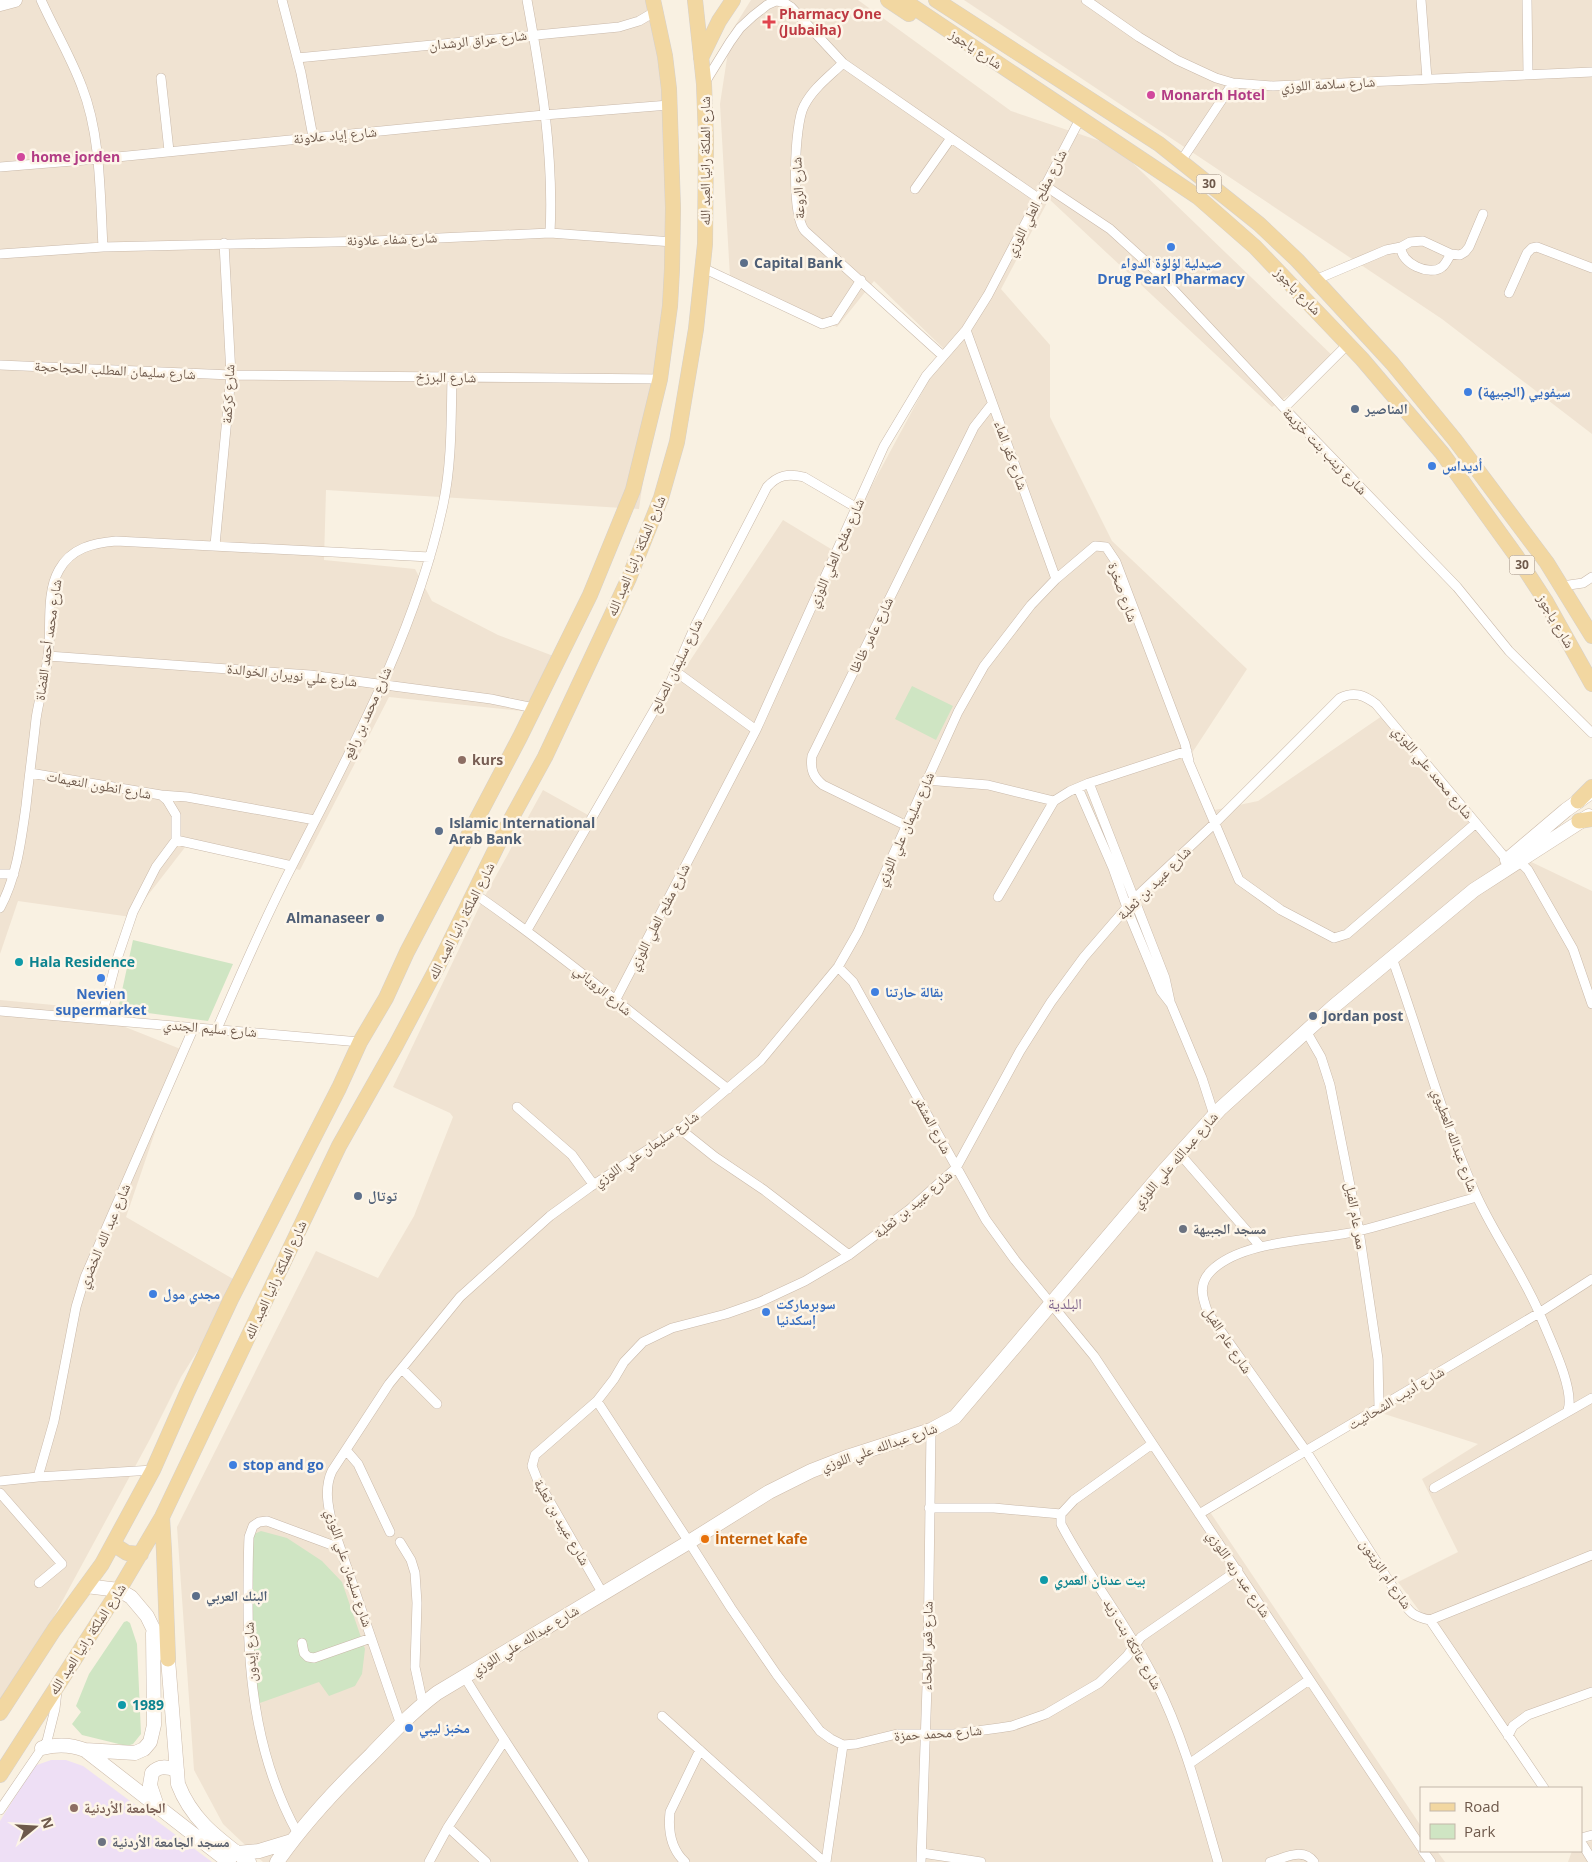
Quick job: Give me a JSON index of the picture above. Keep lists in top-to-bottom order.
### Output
{
  "streets": {
    "main road": ["شارع ياجوز", "شارع الملكة رانيا العبد الله", "30"],
    "street": [
      "شارع عراق الرشدان",
      "شارع سلامة اللوزي",
      "شارع إياد علاونة",
      "شارع الروعة",
      "شارع مفلح العلي اللوزي",
      "شارع شفاء علاونة",
      "شارع سليمان المطلب الحجاحجة",
      "شارع البرزخ",
      "شارع كركمة",
      "شارع زينب بنت خزيمة",
      "شارع كفر الماء",
      "شارع صخرة",
      "شارع عامر ظاظا",
      "شارع محمد أحمد القضاة",
      "شارع سليمان الصالح",
      "شارع علي نويران الخوالدة",
      "شارع محمد بن رافع",
      "شارع محمد علي اللوزي",
      "شارع انطون النعيمات",
      "شارع سليمان علي اللوزي",
      "شارع عبيد بن ثعلبة",
      "شارع الروياني",
      "شارع سليم الجندي",
      "شارع المشقر",
      "شارع عبدالله العطيوي",
      "شارع عبدالله علي اللوزي",
      "ممر عام الفيل",
      "شارع عبد الله الخضري",
      "شارع عام الفيل",
      "شارع أديب الشحاتيت",
      "شارع عبد ربه اللوزي",
      "شارع أم الزيتون",
      "شارع عاتكة بنت زيد",
      "شارع قمر البطحاء",
      "شارع إيدون",
      "شارع محمد حمزة"
    ]
  },
  "crossings": [
    ["شارع عراق الرشدان", "شارع الملكة رانيا العبد الله"],
    ["شارع ياجوز", "شارع مفلح العلي اللوزي"],
    ["شارع إياد علاونة", "شارع الملكة رانيا العبد الله"],
    ["شارع الملكة رانيا العبد الله", "شارع شفاء علاونة"],
    ["شارع الملكة رانيا العبد الله", "شارع البرزخ"],
    ["شارع الملكة رانيا العبد الله", "شارع علي نويران الخوالدة"],
    ["شارع الملكة رانيا العبد الله", "شارع الروياني"],
    ["شارع الملكة رانيا العبد الله", "شارع سليم الجندي"],
    ["شارع الروعة", "شارع مفلح العلي اللوزي"],
    ["شارع مفلح العلي اللوزي", "شارع زينب بنت خزيمة"],
    ["شارع مفلح العلي اللوزي", "شارع كفر الماء"],
    ["شارع مفلح العلي اللوزي", "شارع سليمان الصالح"],
    ["شارع مفلح العلي اللوزي", "شارع الروياني"],
    ["شارع شفاء علاونة", "شارع كركمة"],
    ["شارع سليمان المطلب الحجاحجة", "شارع البرزخ"],
    ["شارع سليمان المطلب الحجاحجة", "شارع كركمة"],
    ["شارع البرزخ", "شارع كركمة"],
    ["شارع البرزخ", "شارع محمد بن رافع"],
    ["شارع كركمة", "شارع محمد أحمد القضاة"],
    ["شارع كفر الماء", "شارع عامر ظاظا"],
    ["شارع كفر الماء", "شارع سليمان علي اللوزي"],
    ["شارع صخرة", "شارع محمد علي اللوزي"],
    ["شارع صخرة", "شارع سليمان علي اللوزي"],
    ["شارع صخرة", "شارع عبيد بن ثعلبة"],
    ["شارع عامر ظاظا", "شارع سليمان علي اللوزي"],
    ["شارع محمد أحمد القضاة", "شارع علي نويران الخوالدة"],
    ["شارع محمد أحمد القضاة", "شارع محمد بن رافع"],
    ["شارع محمد أحمد القضاة", "شارع انطون النعيمات"],
    ["شارع سليمان الصالح", "شارع الروياني"],
    ["شارع علي نويران الخوالدة", "شارع محمد بن رافع"],
    ["شارع محمد بن رافع", "شارع سليم الجندي"],
    ["شارع محمد علي اللوزي", "شارع عبيد بن ثعلبة"],
    ["شارع محمد علي اللوزي", "شارع عبدالله علي اللوزي"],
    ["شارع سليمان علي اللوزي", "شارع الروياني"],
    ["شارع سليمان علي اللوزي", "شارع المشقر"],
    ["شارع سليمان علي اللوزي", "شارع عبدالله علي اللوزي"],
    ["شارع سليمان علي اللوزي", "شارع إيدون"],
    ["شارع عبيد بن ثعلبة", "شارع المشقر"],
    ["شارع عبيد بن ثعلبة", "شارع عبدالله علي اللوزي"],
    ["شارع سليم الجندي", "شارع عبد الله الخضري"],
    ["شارع المشقر", "شارع عبدالله علي اللوزي"],
    ["شارع المشقر", "شارع عبد ربه اللوزي"],
    ["شارع عبدالله العطيوي", "شارع عبدالله علي اللوزي"],
    ["شارع عبدالله العطيوي", "شارع عام الفيل"],
    ["شارع عبدالله العطيوي", "شارع أديب الشحاتيت"],
    ["شارع عبدالله علي اللوزي", "ممر عام الفيل"],
    ["شارع عبدالله علي اللوزي", "شارع عبد ربه اللوزي"],
    ["شارع عبدالله علي اللوزي", "شارع قمر البطحاء"],
    ["شارع عبدالله علي اللوزي", "شارع إيدون"],
    ["ممر عام الفيل", "شارع عام الفيل"],
    ["ممر عام الفيل", "شارع أديب الشحاتيت"],
    ["شارع عام الفيل", "شارع أديب الشحاتيت"],
    ["شارع عام الفيل", "شارع أم الزيتون"],
    ["شارع أديب الشحاتيت", "شارع عبد ربه اللوزي"],
    ["شارع أديب الشحاتيت", "شارع أم الزيتون"],
    ["شارع عبد ربه اللوزي", "شارع محمد حمزة"],
    ["شارع عاتكة بنت زيد", "شارع محمد حمزة"],
    ["شارع قمر البطحاء", "شارع محمد حمزة"]
  ],
  "districts": ["البلدية"],
  "places": {
    "health": ["Pharmacy One (Jubaiha)"],
    "other": [
      "Monarch Hotel",
      "home jorden",
      "صيدلية لؤلؤة الدواء Drug Pearl Pharmacy",
      "Capital Bank",
      "سيفويي (الجبيهة)",
      "المناصير",
      "أديداس",
      "kurs",
      "Islamic International Arab Bank",
      "Almanaseer",
      "Hala Residence",
      "Nevien supermarket",
      "بقالة حارتنا",
      "Jordan post",
      "توتال",
      "مسجد الجبيهة",
      "مجدي مول",
      "سوبرماركت إسكدنيا",
      "stop and go",
      "İnternet kafe",
      "بيت عدنان العمري",
      "البنك العربي",
      "1989",
      "مخبز ليبي",
      "الجامعة الأردنية",
      "مسجد الجامعة الأردنية"
    ]
  },
  "legend": ["Road", "Park"],
  "north": "right"
}
